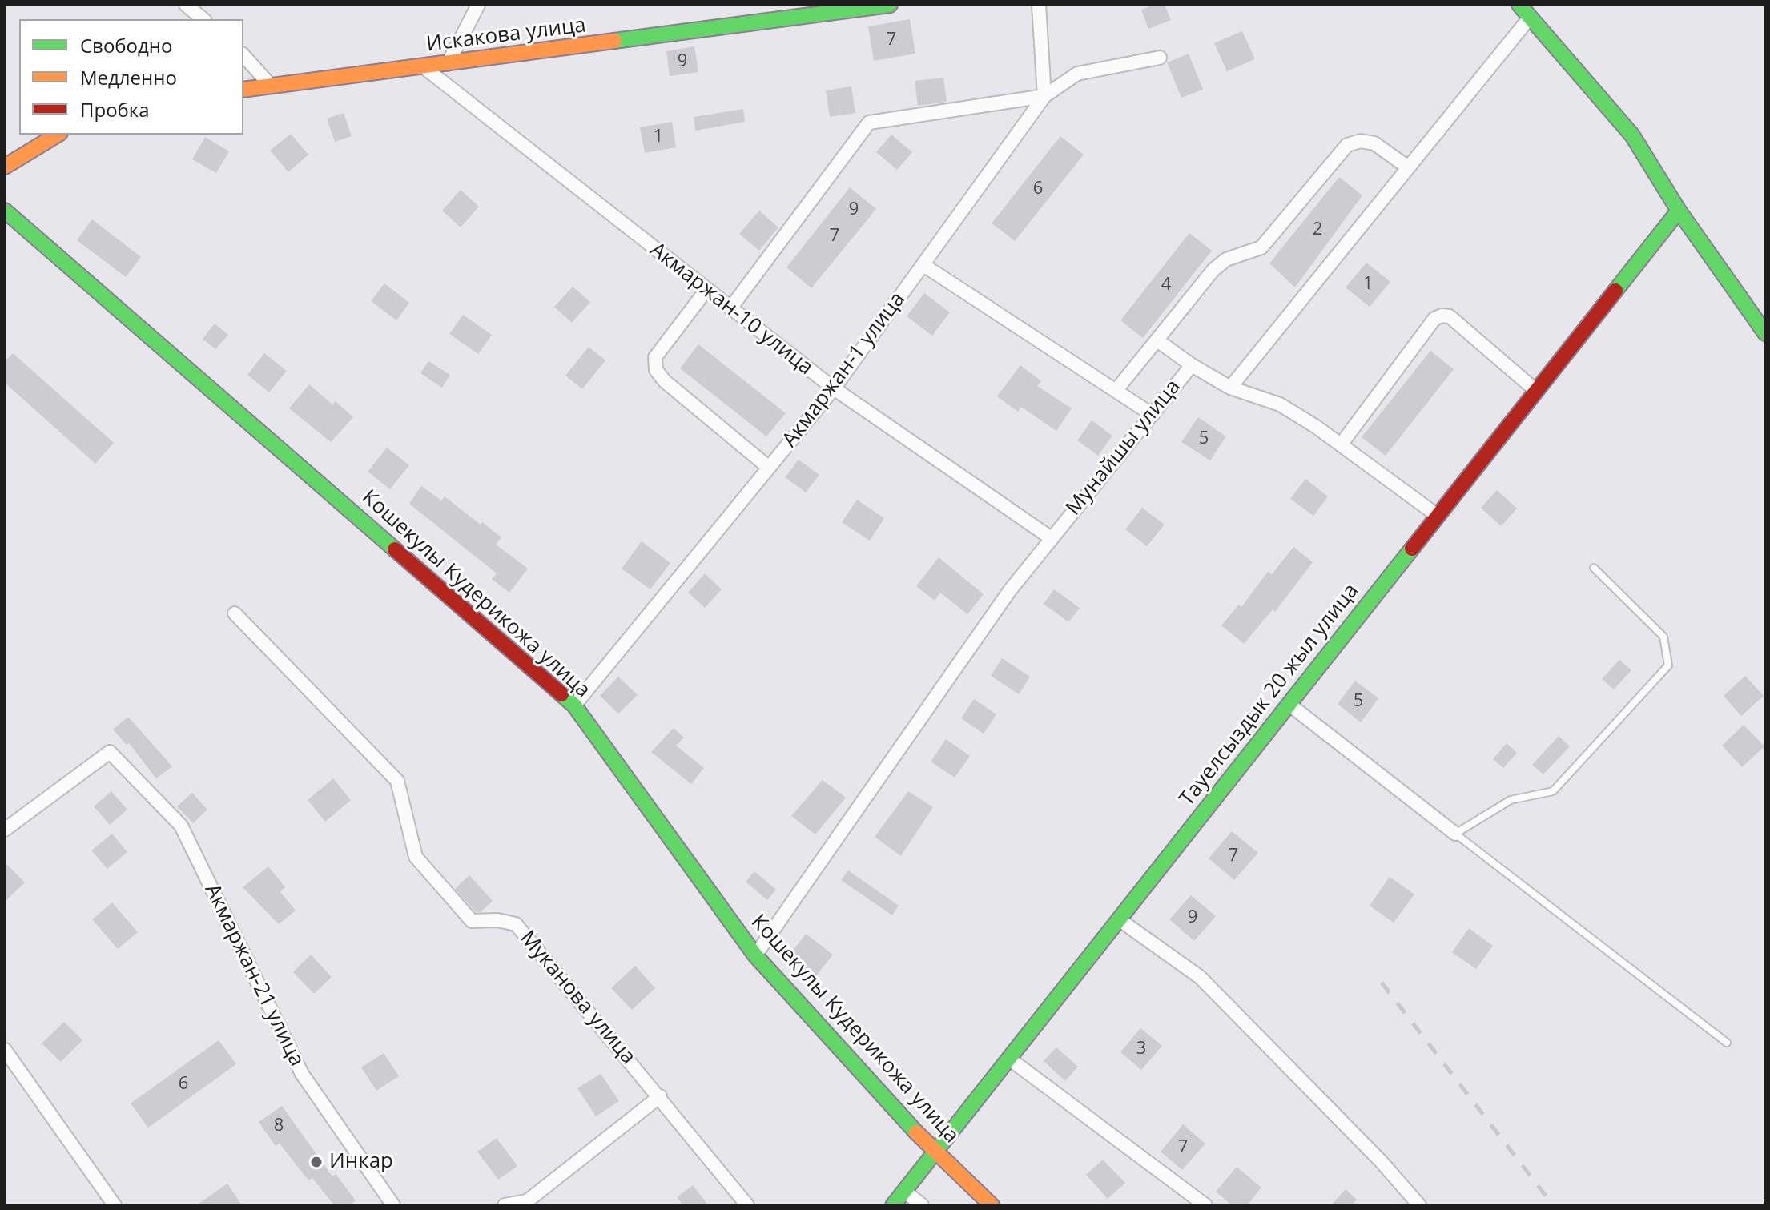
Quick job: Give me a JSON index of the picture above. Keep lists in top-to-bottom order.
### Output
{
  "streets": {
    "street": [
      "Искакова улица",
      "Акмаржан-10 улица",
      "Акмаржан-1 улица",
      "Мунайшы улица",
      "Кошекулы Кудерикожа улица",
      "Тауелсыздык 20 жыл улица",
      "Акмаржан-21 улица",
      "Муканова улица"
    ]
  },
  "crossings": [
    ["Искакова улица", "Акмаржан-10 улица"],
    ["Акмаржан-10 улица", "Акмаржан-1 улица"],
    ["Акмаржан-10 улица", "Мунайшы улица"],
    ["Акмаржан-1 улица", "Кошекулы Кудерикожа улица"],
    ["Мунайшы улица", "Кошекулы Кудерикожа улица"],
    ["Мунайшы улица", "Тауелсыздык 20 жыл улица"],
    ["Кошекулы Кудерикожа улица", "Тауелсыздык 20 жыл улица"]
  ],
  "places": ["Инкар"],
  "house_numbers": [
    "7",
    "9",
    "1",
    "6",
    "9",
    "2",
    "7",
    "1",
    "4",
    "5",
    "5",
    "7",
    "9",
    "3",
    "6",
    "8",
    "7"
  ],
  "legend": ["Свободно", "Медленно", "Пробка"]
}
